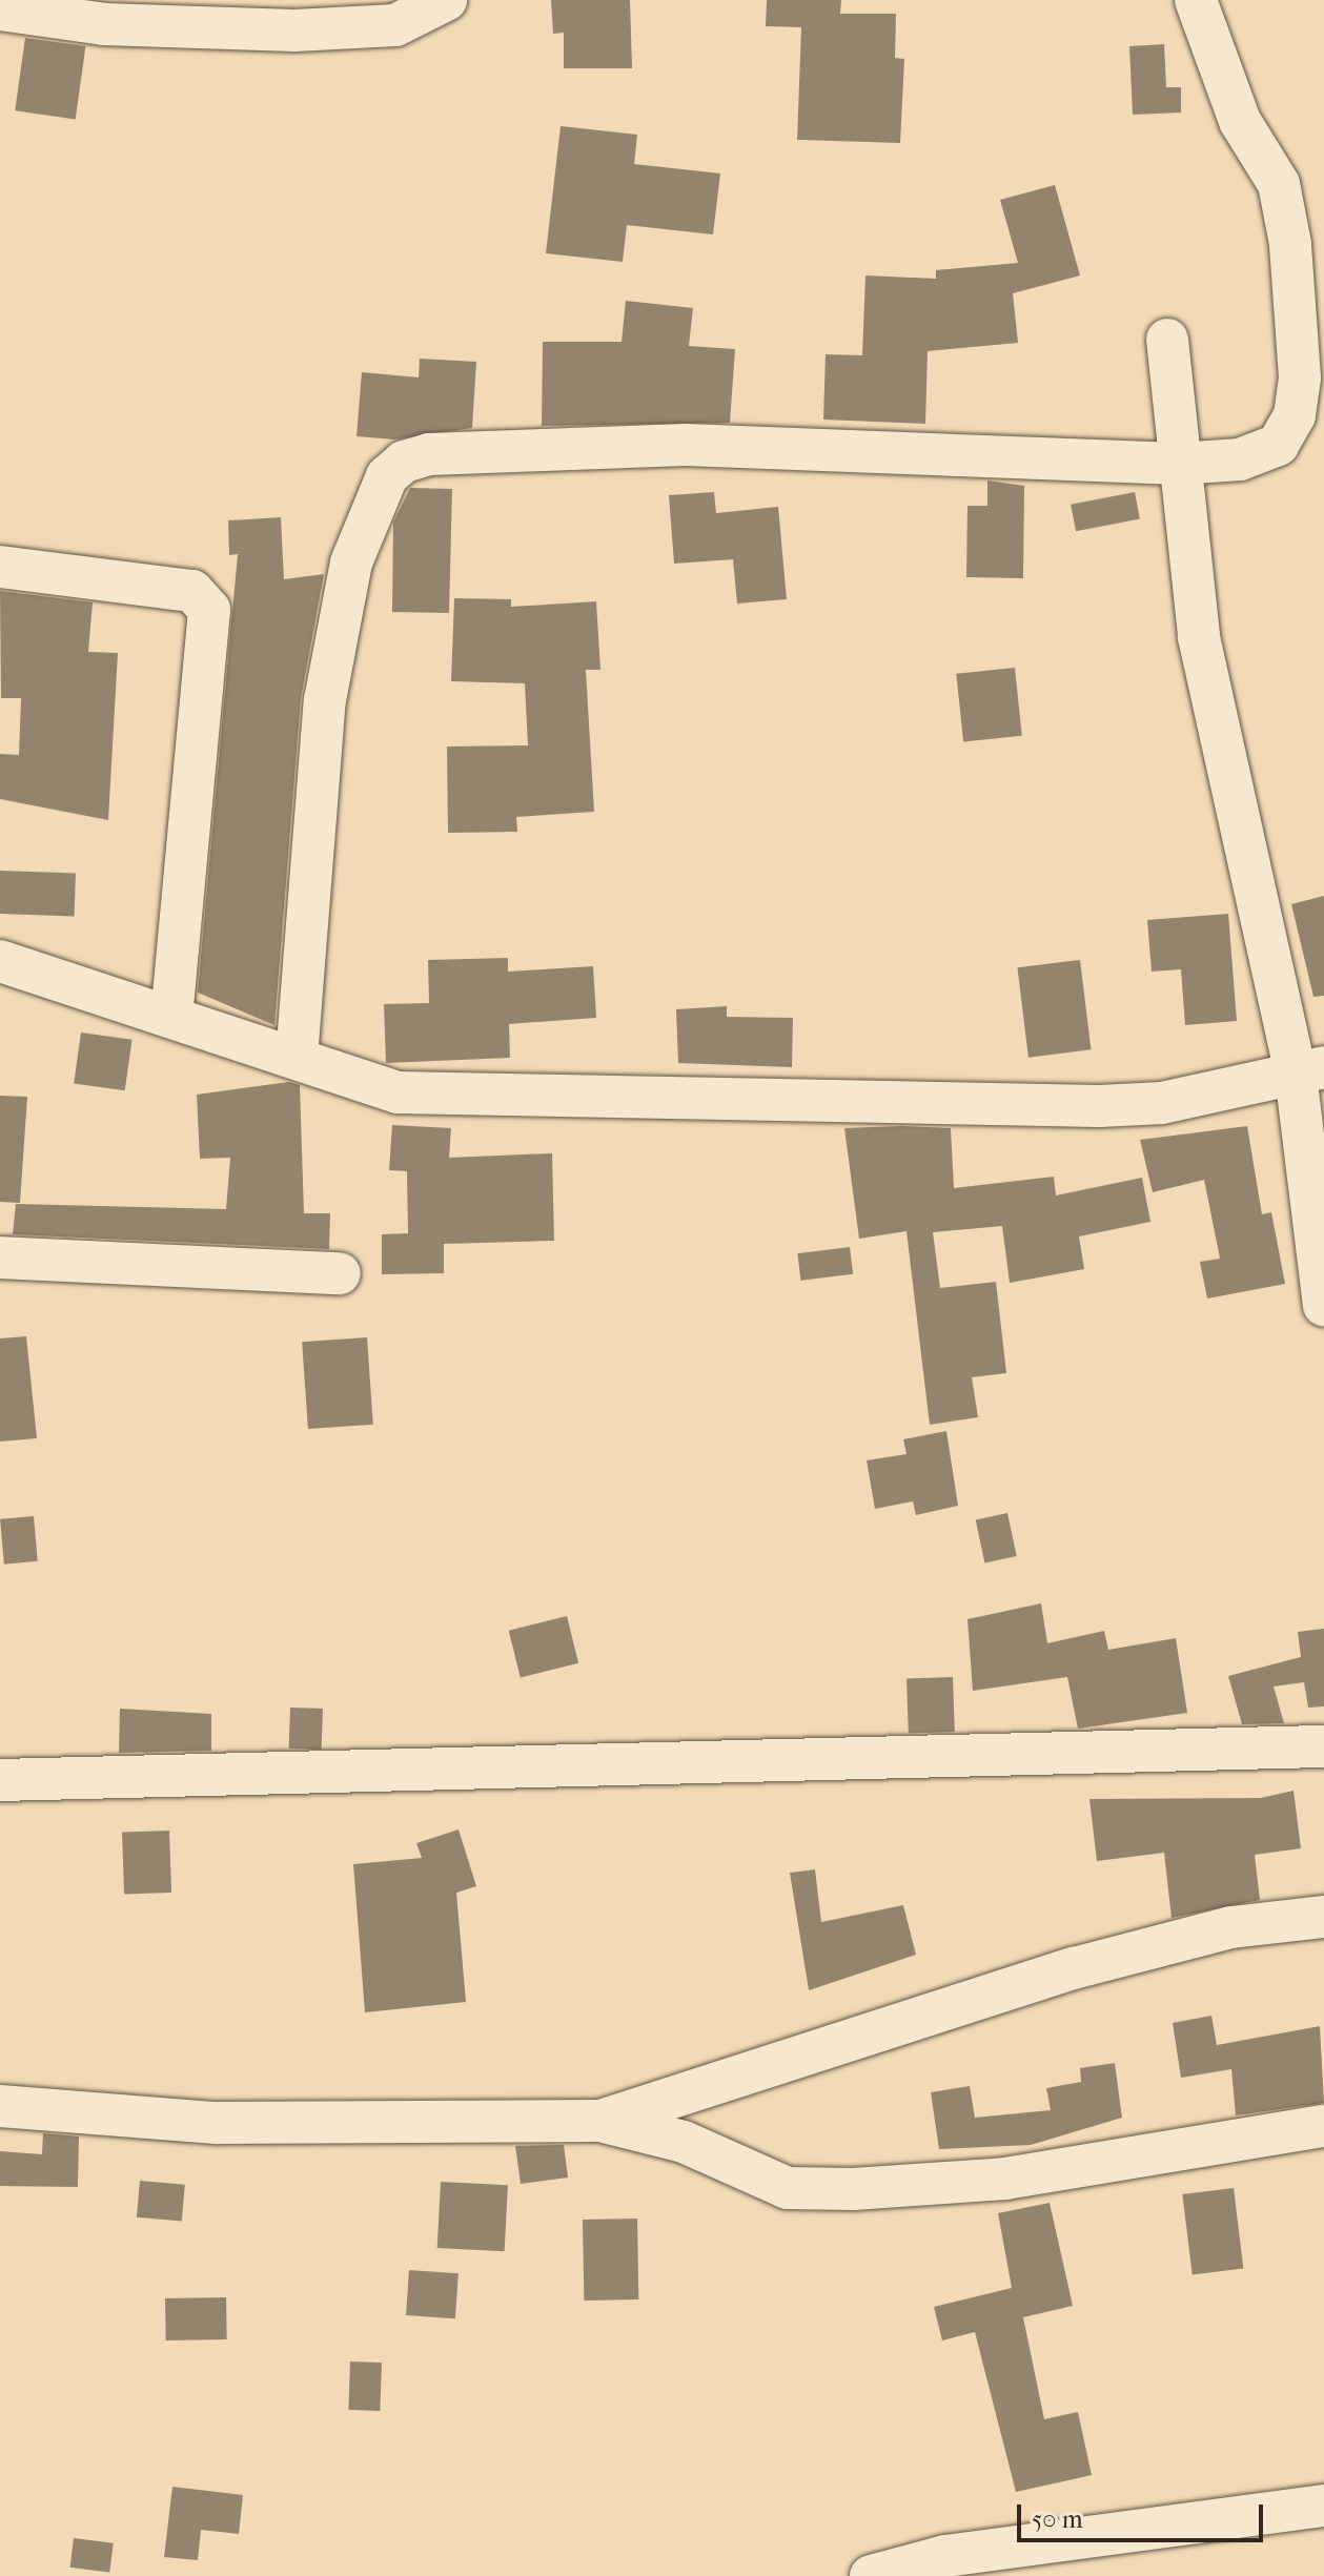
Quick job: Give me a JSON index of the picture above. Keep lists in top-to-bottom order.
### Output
{
  "scale_bar": "50 m"
}
